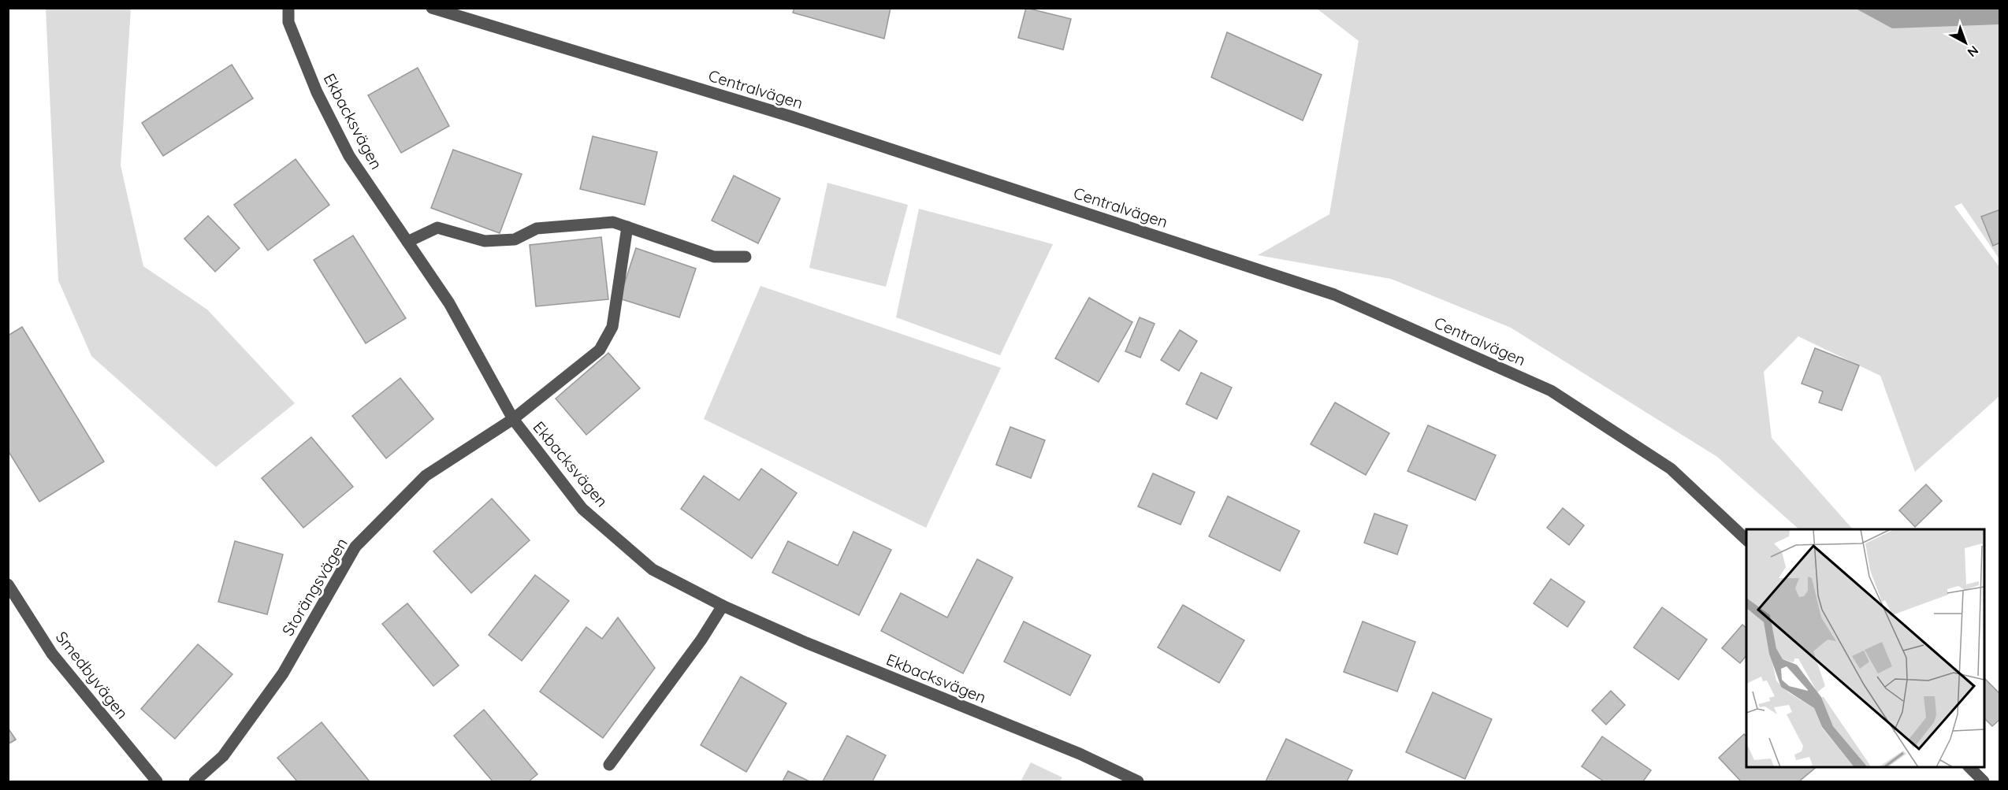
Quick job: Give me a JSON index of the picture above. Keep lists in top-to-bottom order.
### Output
{
  "streets": {
    "street": [
      "Centralvägen",
      "Ekbacksvägen",
      "Storängsvägen",
      "Smedbyvägen"
    ]
  },
  "crossings": [
    ["Ekbacksvägen", "Storängsvägen"]
  ],
  "north": "bottom right"
}
